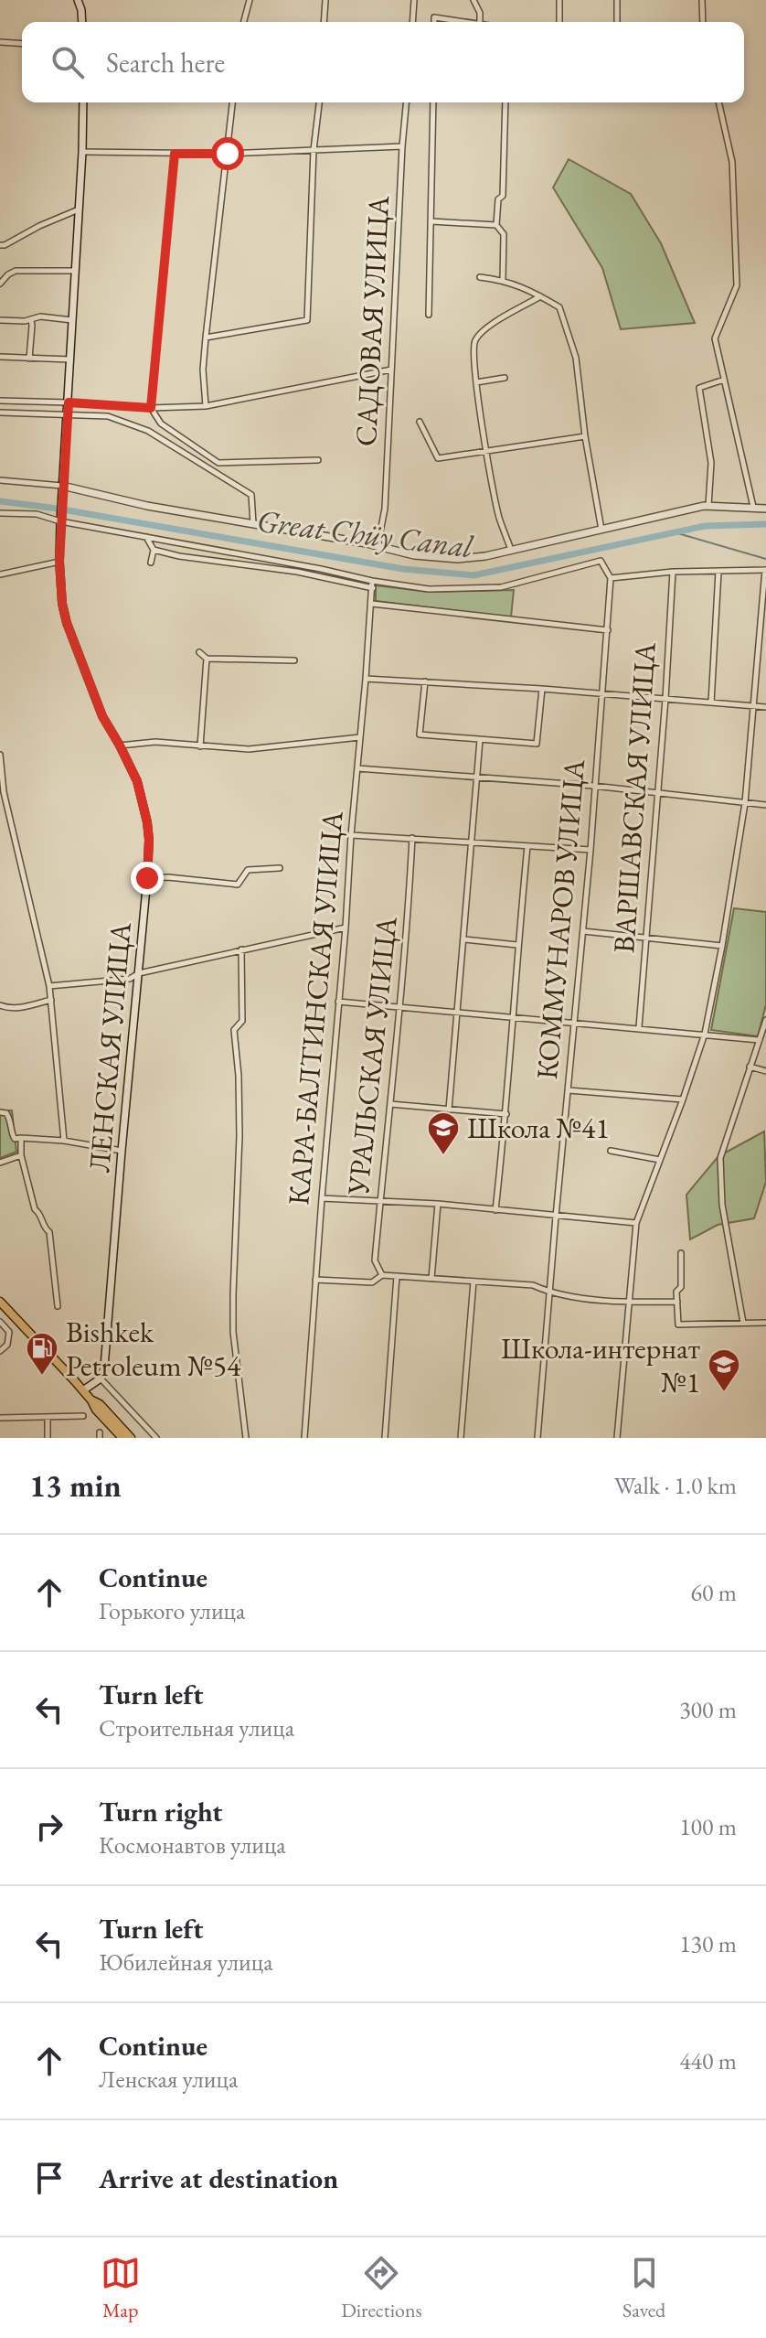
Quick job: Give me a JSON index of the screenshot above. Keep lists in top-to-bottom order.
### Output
{
  "streets": {
    "main road": ["ЛЕНСКАЯ УЛИЦА"],
    "street": [
      "САДОВАЯ УЛИЦА",
      "ВАРШАВСКАЯ УЛИЦА",
      "КОММУНАРОВ УЛИЦА",
      "КАРА-БАЛТИНСКАЯ УЛИЦА",
      "УРАЛЬСКАЯ УЛИЦА"
    ]
  },
  "water": ["Great Chüy Canal"],
  "places": {
    "school or university": ["Школа №41", "Школа-интернат №1"],
    "fuel station": ["Bishkek Petroleum №54"]
  },
  "page": {
    "search": "Search here",
    "heading": ["13 min", "Walk · 1.0 km"],
    "list": [
      ["Continue", "Горького улица", "60 m"],
      ["Turn left", "Строительная улица", "300 m"],
      ["Turn right", "Космонавтов улица", "100 m"],
      ["Turn left", "Юбилейная улица", "130 m"],
      ["Continue", "Ленская улица", "440 m"],
      "Arrive at destination"
    ],
    "nav": ["Map", "Directions", "Saved"]
  }
}
